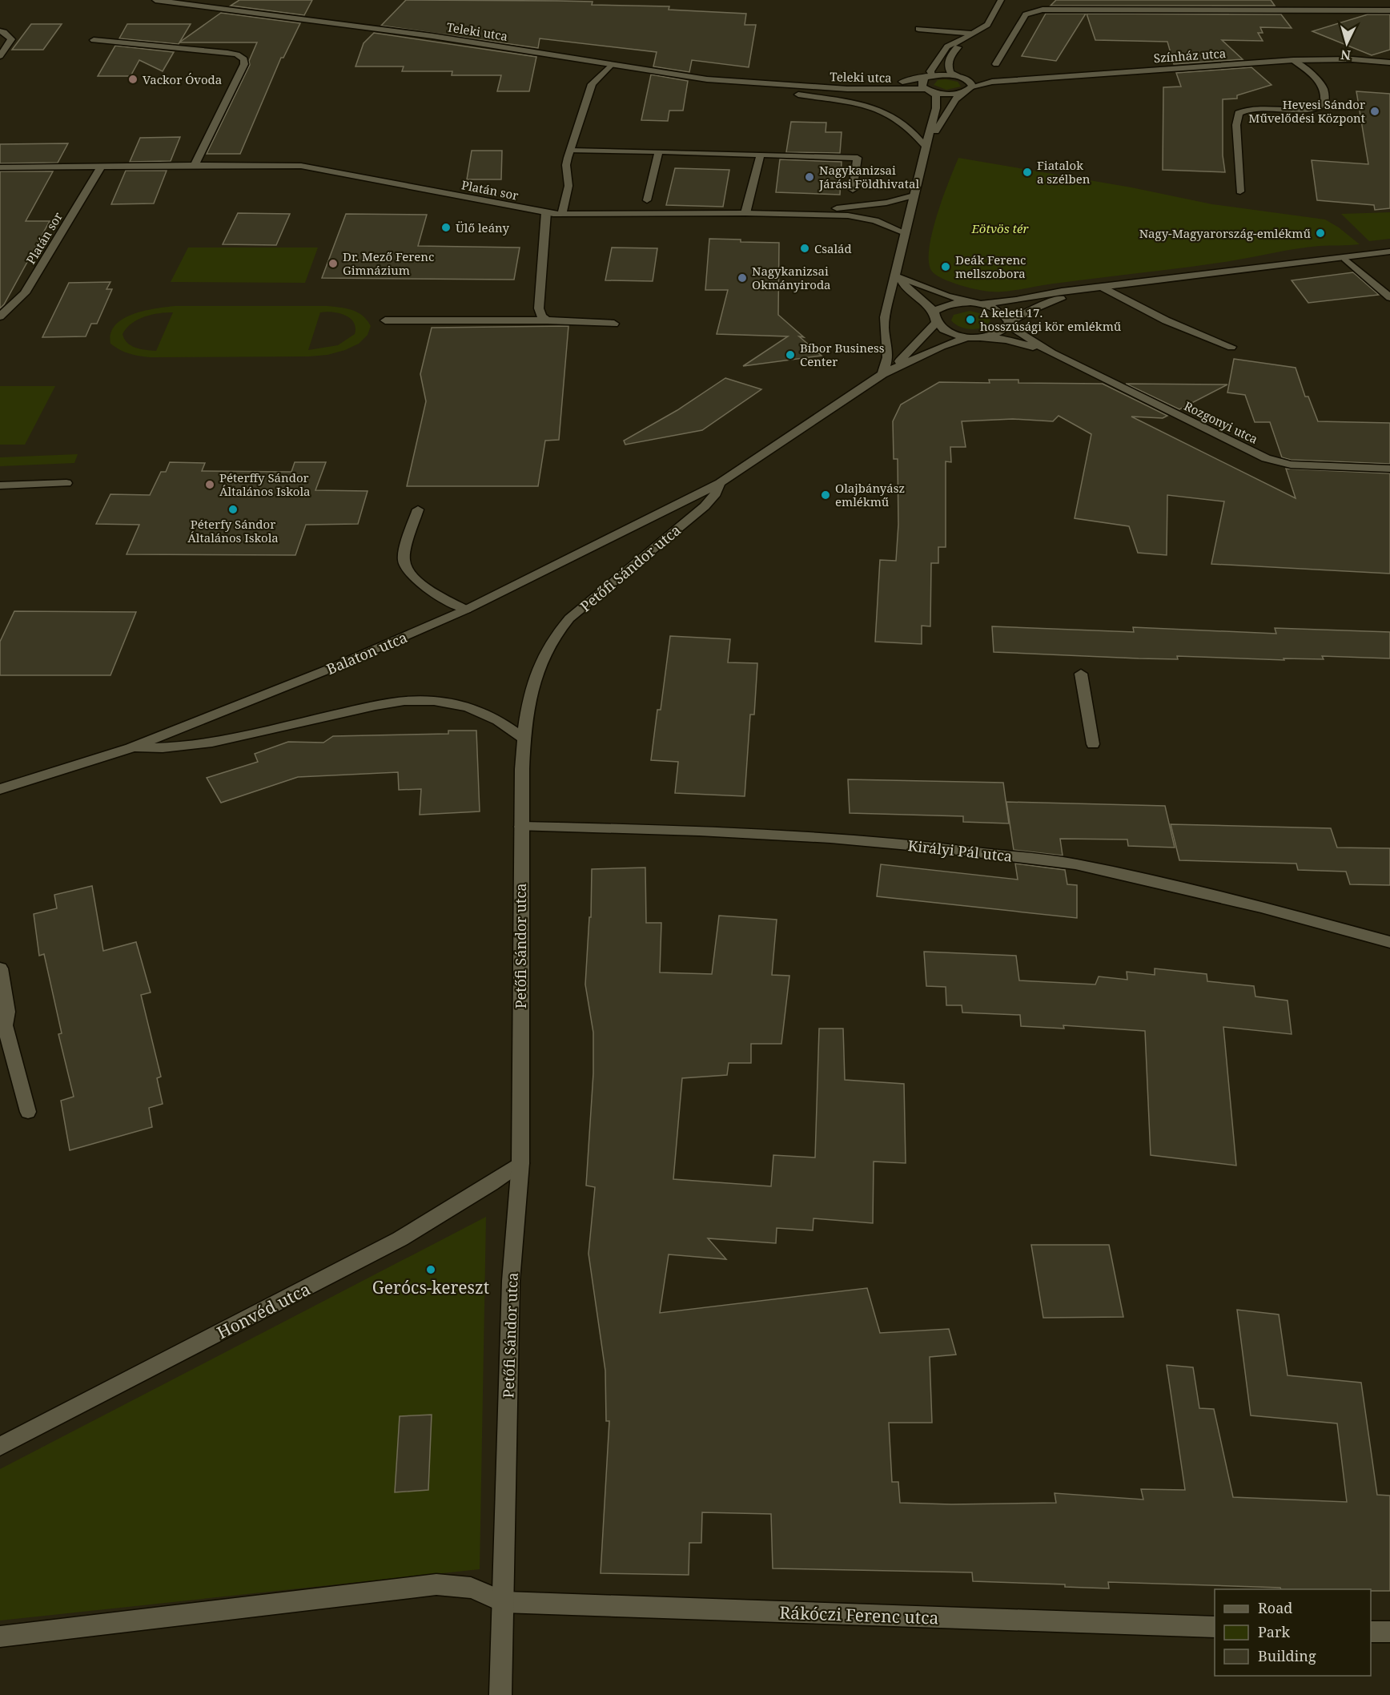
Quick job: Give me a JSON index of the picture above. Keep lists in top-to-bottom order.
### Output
{
  "streets": {
    "street": [
      "Teleki utca",
      "Színház utca",
      "Platán sor",
      "Rozgonyi utca",
      "Petőfi Sándor utca",
      "Balaton utca",
      "Királyi Pál utca",
      "Honvéd utca",
      "Rákóczi Ferenc utca"
    ]
  },
  "crossings": [
    ["Teleki utca", "Színház utca"],
    ["Petőfi Sándor utca", "Balaton utca"],
    ["Petőfi Sándor utca", "Királyi Pál utca"],
    ["Petőfi Sándor utca", "Honvéd utca"],
    ["Petőfi Sándor utca", "Rákóczi Ferenc utca"]
  ],
  "parks": ["Eötvös tér"],
  "places": [
    "Vackor Óvoda",
    "Hevesi Sándor Művelődési Központ",
    "Fiatalok a szélben",
    "Nagykanizsai Járási Földhivatal",
    "Ülő leány",
    "Nagy-Magyarország-emlékmű",
    "Család",
    "Dr. Mező Ferenc Gimnázium",
    "Deák Ferenc mellszobora",
    "Nagykanizsai Okmányiroda",
    "A keleti 17. hosszúsági kör emlékmű",
    "Bíbor Business Center",
    "Péterffy Sándor Általános Iskola",
    "Olajbányász emlékmű",
    "Péterfy Sándor Általános Iskola",
    "Gerócs-kereszt"
  ],
  "legend": ["Road", "Park", "Building"],
  "north": "bottom"
}
